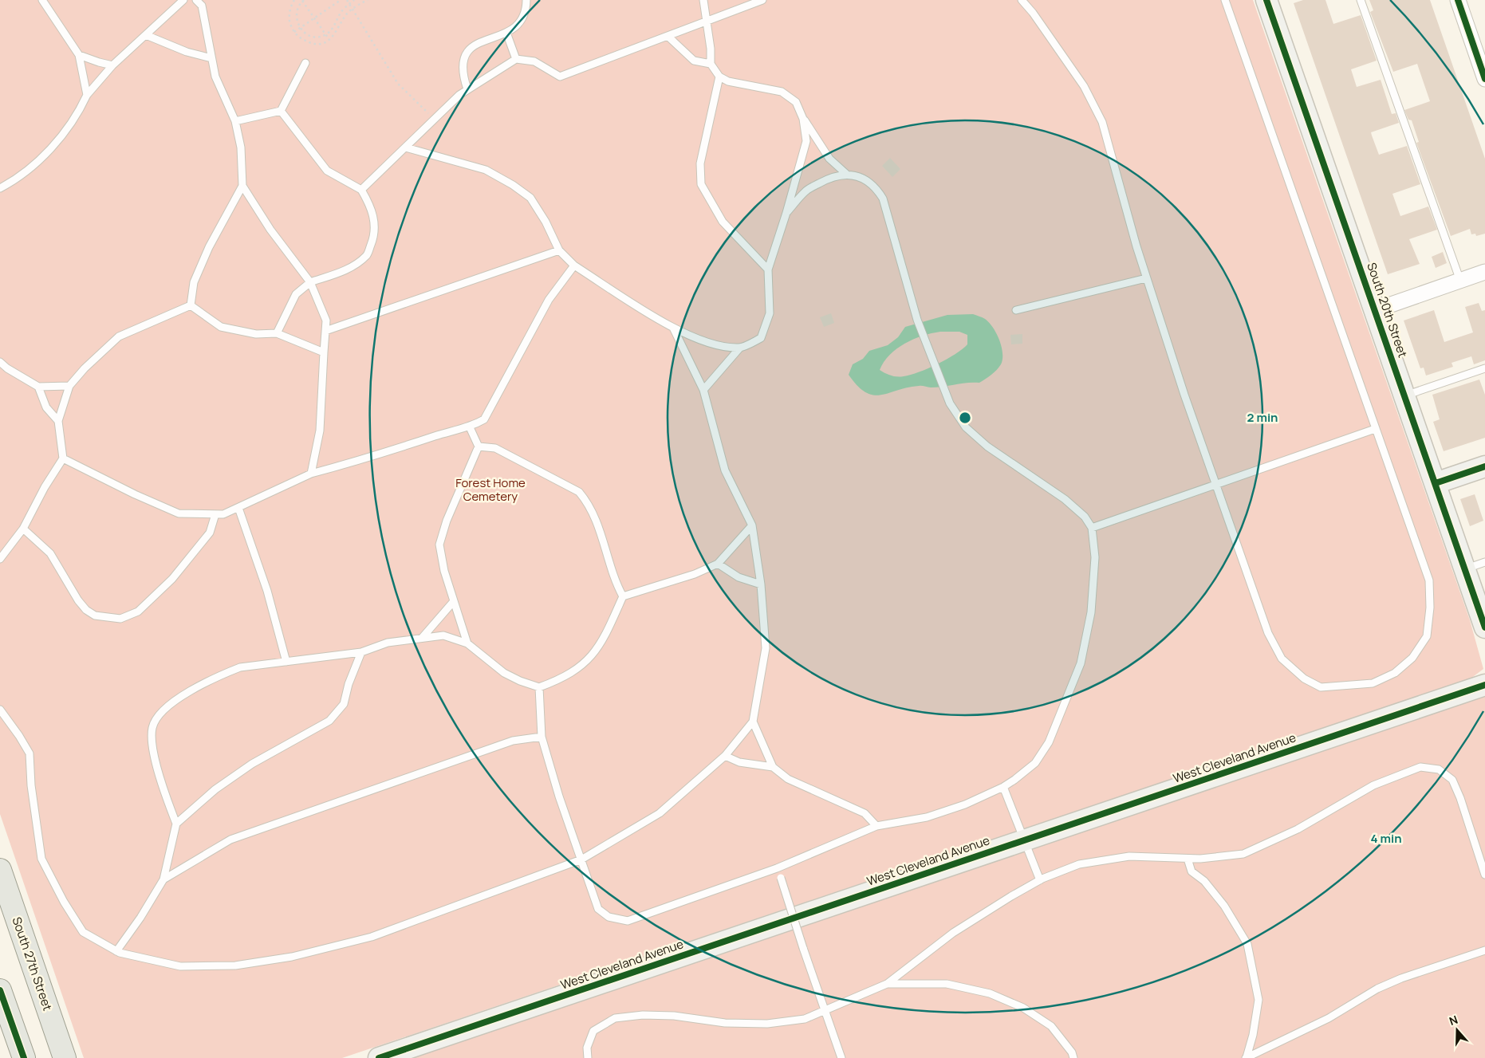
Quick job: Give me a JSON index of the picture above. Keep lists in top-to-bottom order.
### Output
{
  "streets": {
    "main road": ["South 27th Street"],
    "street": ["South 20th Street", "West Cleveland Avenue"]
  },
  "parks": ["Forest Home Cemetery"],
  "north": "top",
  "rings": ["2 min", "4 min"]
}
